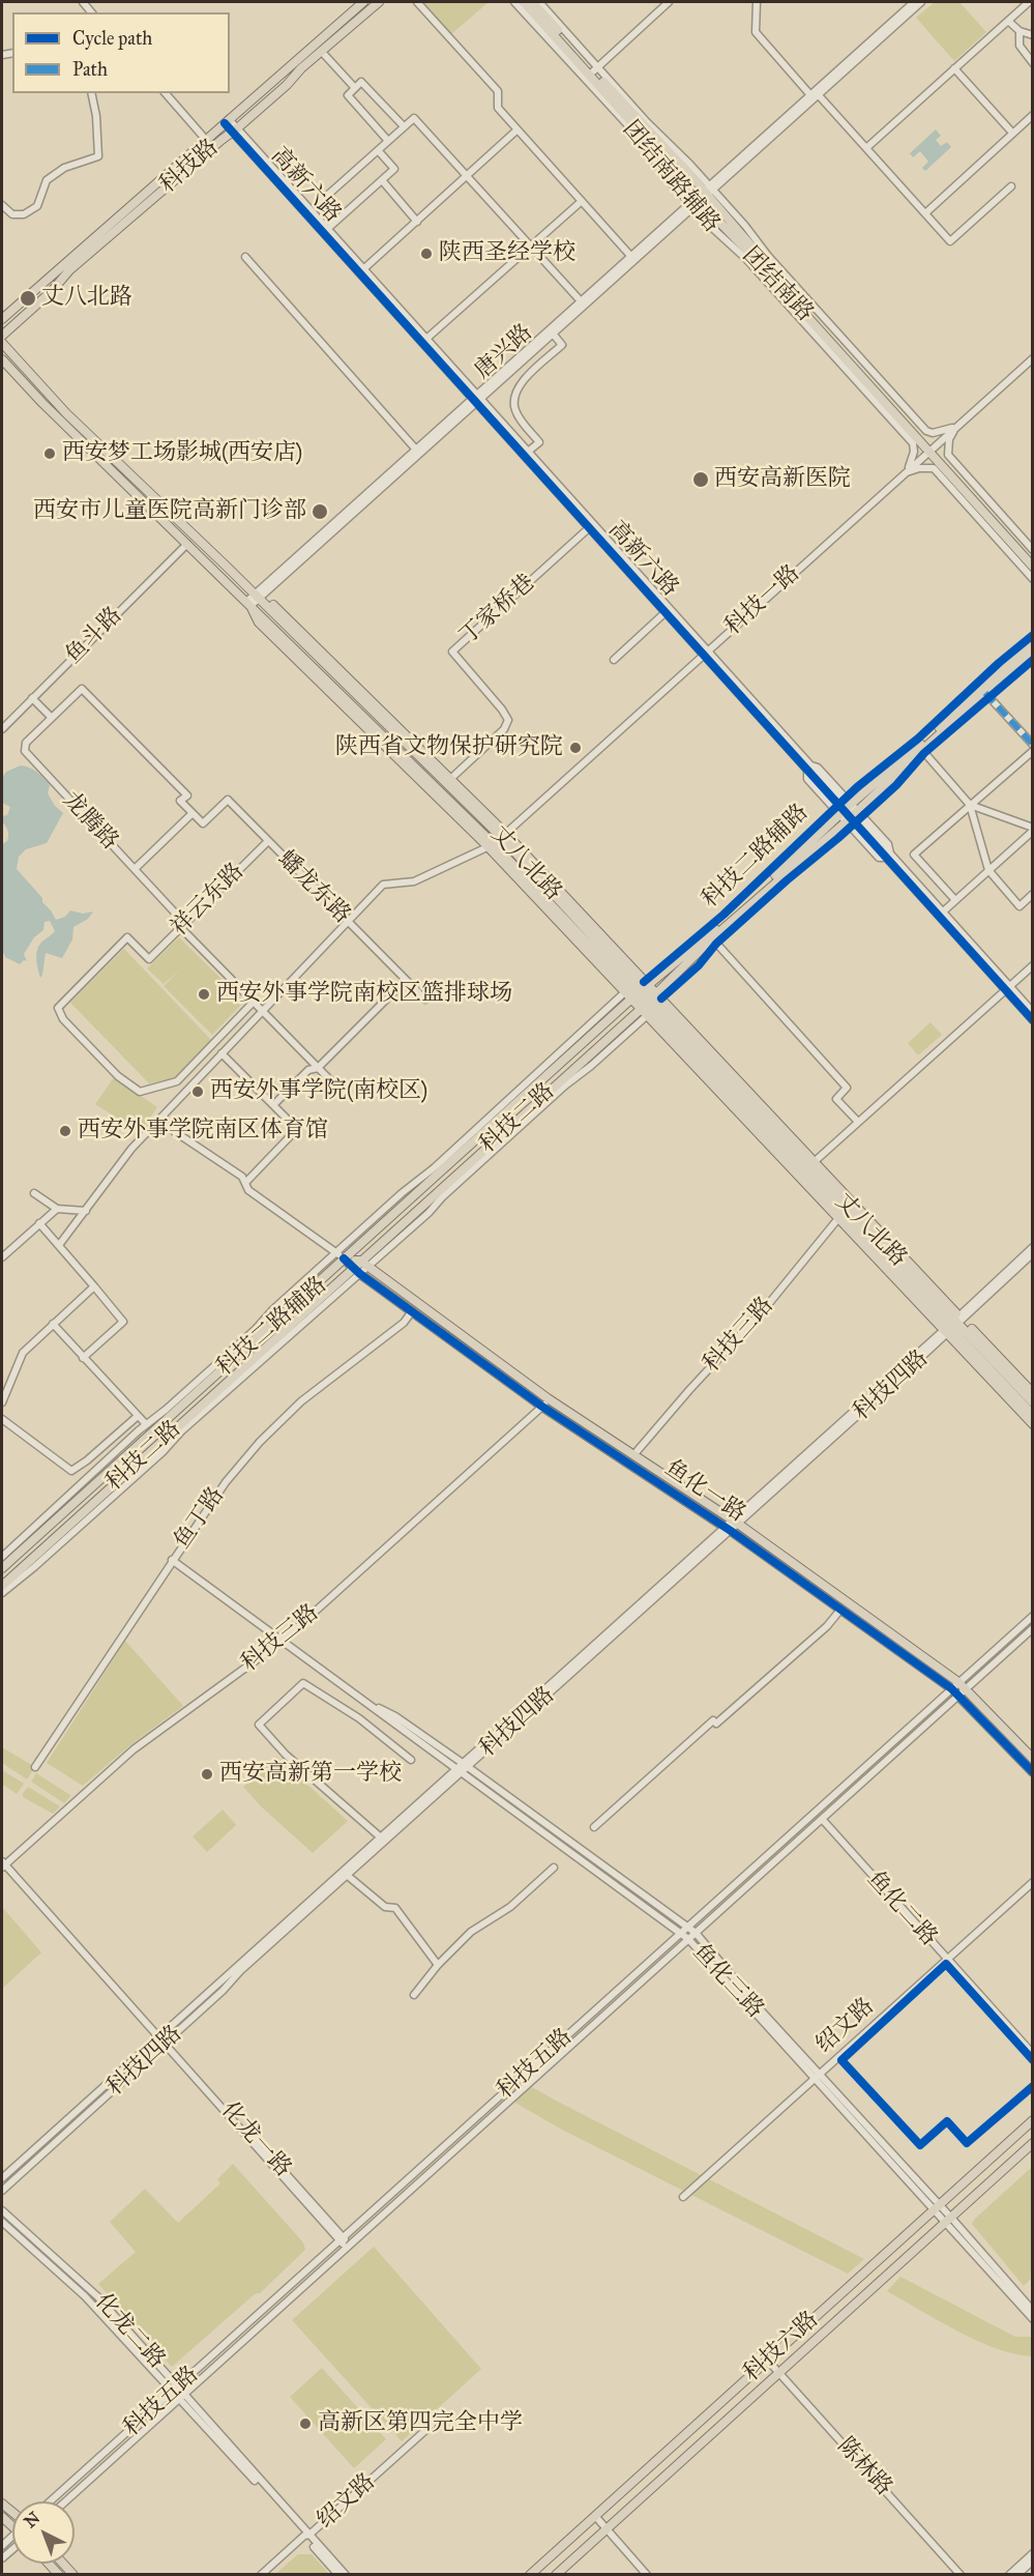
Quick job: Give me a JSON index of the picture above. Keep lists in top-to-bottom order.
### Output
{
  "streets": {
    "main road": [
      "科技路",
      "团结南路",
      "丈八北路",
      "科技二路",
      "鱼化一路",
      "科技六路"
    ],
    "street": [
      "团结南路辅路",
      "高新六路",
      "唐兴路",
      "科技一路",
      "丁家桥巷",
      "鱼斗路",
      "龙腾路",
      "科技二路辅路",
      "蟠龙东路",
      "祥云东路",
      "科技三路",
      "科技四路",
      "鱼丁路",
      "鱼化二路",
      "鱼化三路",
      "绍文路",
      "科技五路",
      "化龙一路",
      "化龙二路",
      "陈林路"
    ]
  },
  "crossings": [
    ["科技路", "高新六路"],
    ["团结南路辅路", "团结南路"],
    ["团结南路辅路", "唐兴路"],
    ["团结南路辅路", "科技一路"],
    ["高新六路", "唐兴路"],
    ["高新六路", "科技一路"],
    ["高新六路", "丁家桥巷"],
    ["高新六路", "科技二路"],
    ["团结南路", "唐兴路"],
    ["团结南路", "科技一路"],
    ["唐兴路", "丈八北路"],
    ["科技一路", "龙腾路"],
    ["科技一路", "丈八北路"],
    ["科技一路", "蟠龙东路"],
    ["丁家桥巷", "丈八北路"],
    ["鱼斗路", "丈八北路"],
    ["龙腾路", "祥云东路"],
    ["科技二路辅路", "丈八北路"],
    ["科技二路辅路", "科技二路"],
    ["科技二路辅路", "鱼化一路"],
    ["丈八北路", "科技二路"],
    ["丈八北路", "科技三路"],
    ["丈八北路", "科技四路"],
    ["蟠龙东路", "祥云东路"],
    ["科技二路", "鱼化一路"],
    ["科技三路", "鱼化一路"],
    ["科技三路", "鱼化三路"],
    ["科技三路", "化龙一路"],
    ["科技四路", "鱼化一路"],
    ["科技四路", "鱼化三路"],
    ["科技四路", "化龙一路"],
    ["鱼化一路", "鱼丁路"],
    ["鱼化一路", "科技五路"],
    ["鱼丁路", "鱼化三路"],
    ["鱼化二路", "绍文路"],
    ["鱼化二路", "科技五路"],
    ["鱼化三路", "绍文路"],
    ["鱼化三路", "科技五路"],
    ["鱼化三路", "科技六路"],
    ["绍文路", "化龙二路"],
    ["科技五路", "化龙一路"],
    ["科技五路", "化龙二路"],
    ["科技六路", "陈林路"]
  ],
  "places": [
    "陕西圣经学校",
    "丈八北路",
    "西安梦工场影城(西安店)",
    "西安高新医院",
    "西安市儿童医院高新门诊部",
    "陕西省文物保护研究院",
    "西安外事学院南校区篮排球场",
    "西安外事学院(南校区)",
    "西安外事学院南区体育馆",
    "西安高新第一学校",
    "高新区第四完全中学"
  ],
  "legend": ["Cycle path", "Path"],
  "north": "top left"
}
